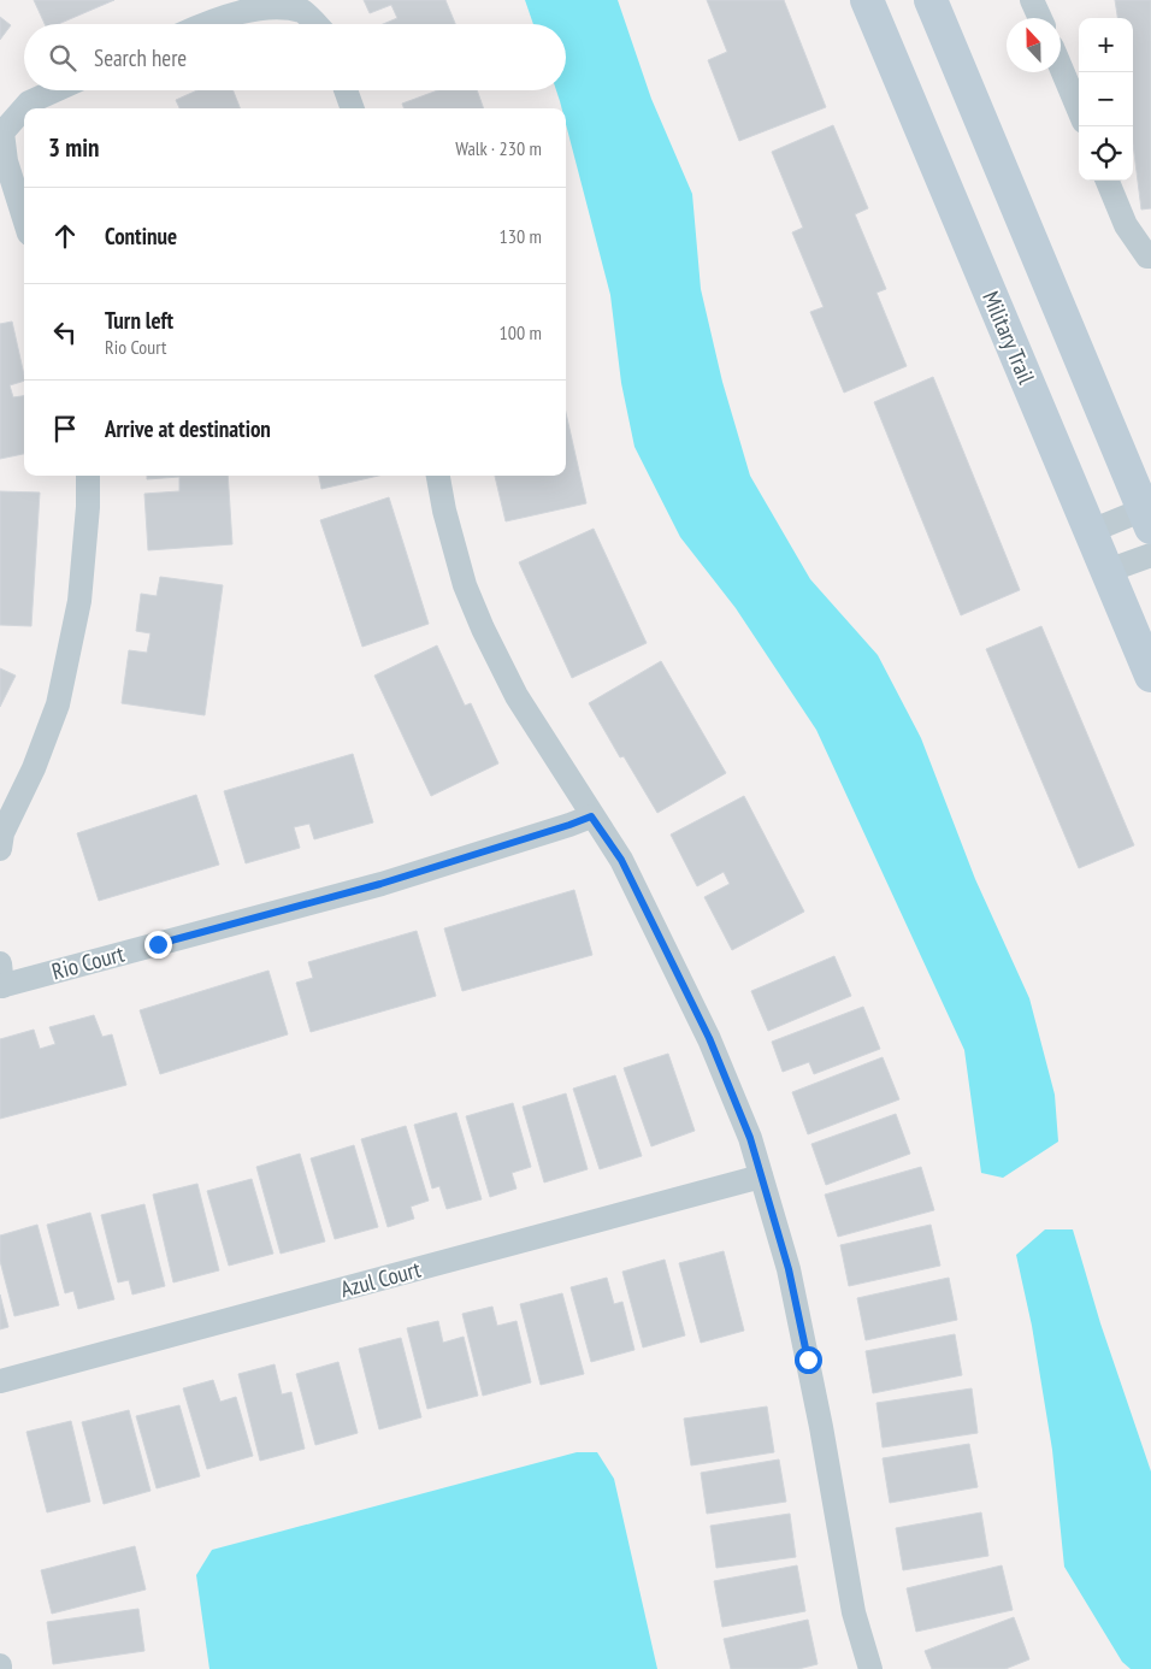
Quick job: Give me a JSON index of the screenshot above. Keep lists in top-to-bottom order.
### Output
{
  "streets": {
    "street": ["Military Trail", "Rio Court", "Azul Court"]
  },
  "north": "top",
  "page": {
    "map_buttons": ["+", "−"],
    "search": "Search here",
    "heading": ["3 min", "Walk · 230 m"],
    "list": [
      ["Continue", "130 m"],
      ["Turn left", "Rio Court", "100 m"],
      "Arrive at destination"
    ]
  }
}
